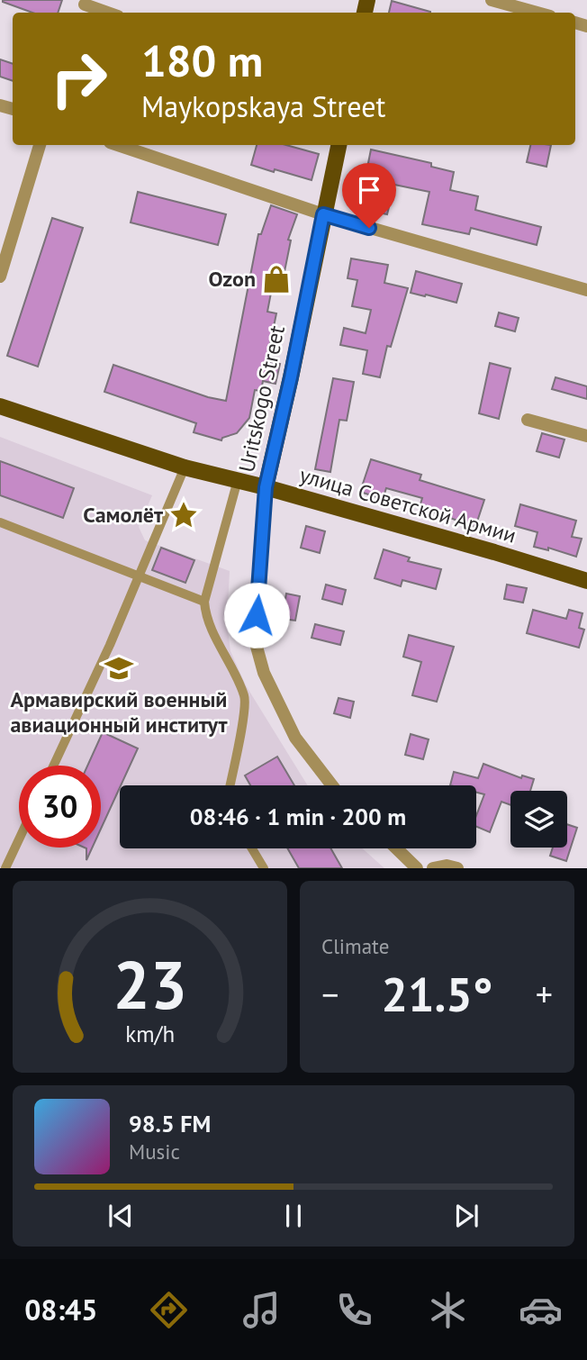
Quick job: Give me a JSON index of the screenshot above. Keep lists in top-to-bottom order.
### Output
{
  "streets": {
    "main road": ["Uritskogo Street", "улица Советской Армии"]
  },
  "crossings": [
    ["Uritskogo Street", "улица Советской Армии"]
  ],
  "places": {
    "shop": ["Ozon"],
    "place": ["Самолёт"],
    "school or university": ["Армавирский военный авиационный институт"]
  },
  "page": {
    "turn": ["180 m", "Maykopskaya Street"],
    "limit": "30",
    "trip": "08:46 · 1 min · 200 m",
    "tile": "Climate",
    "heat": ["−", "21.5°", "+"],
    "song": ["98.5 FM", "Music"],
    "tabs": "08:45",
    "gauge": ["23", "km/h"]
  }
}
